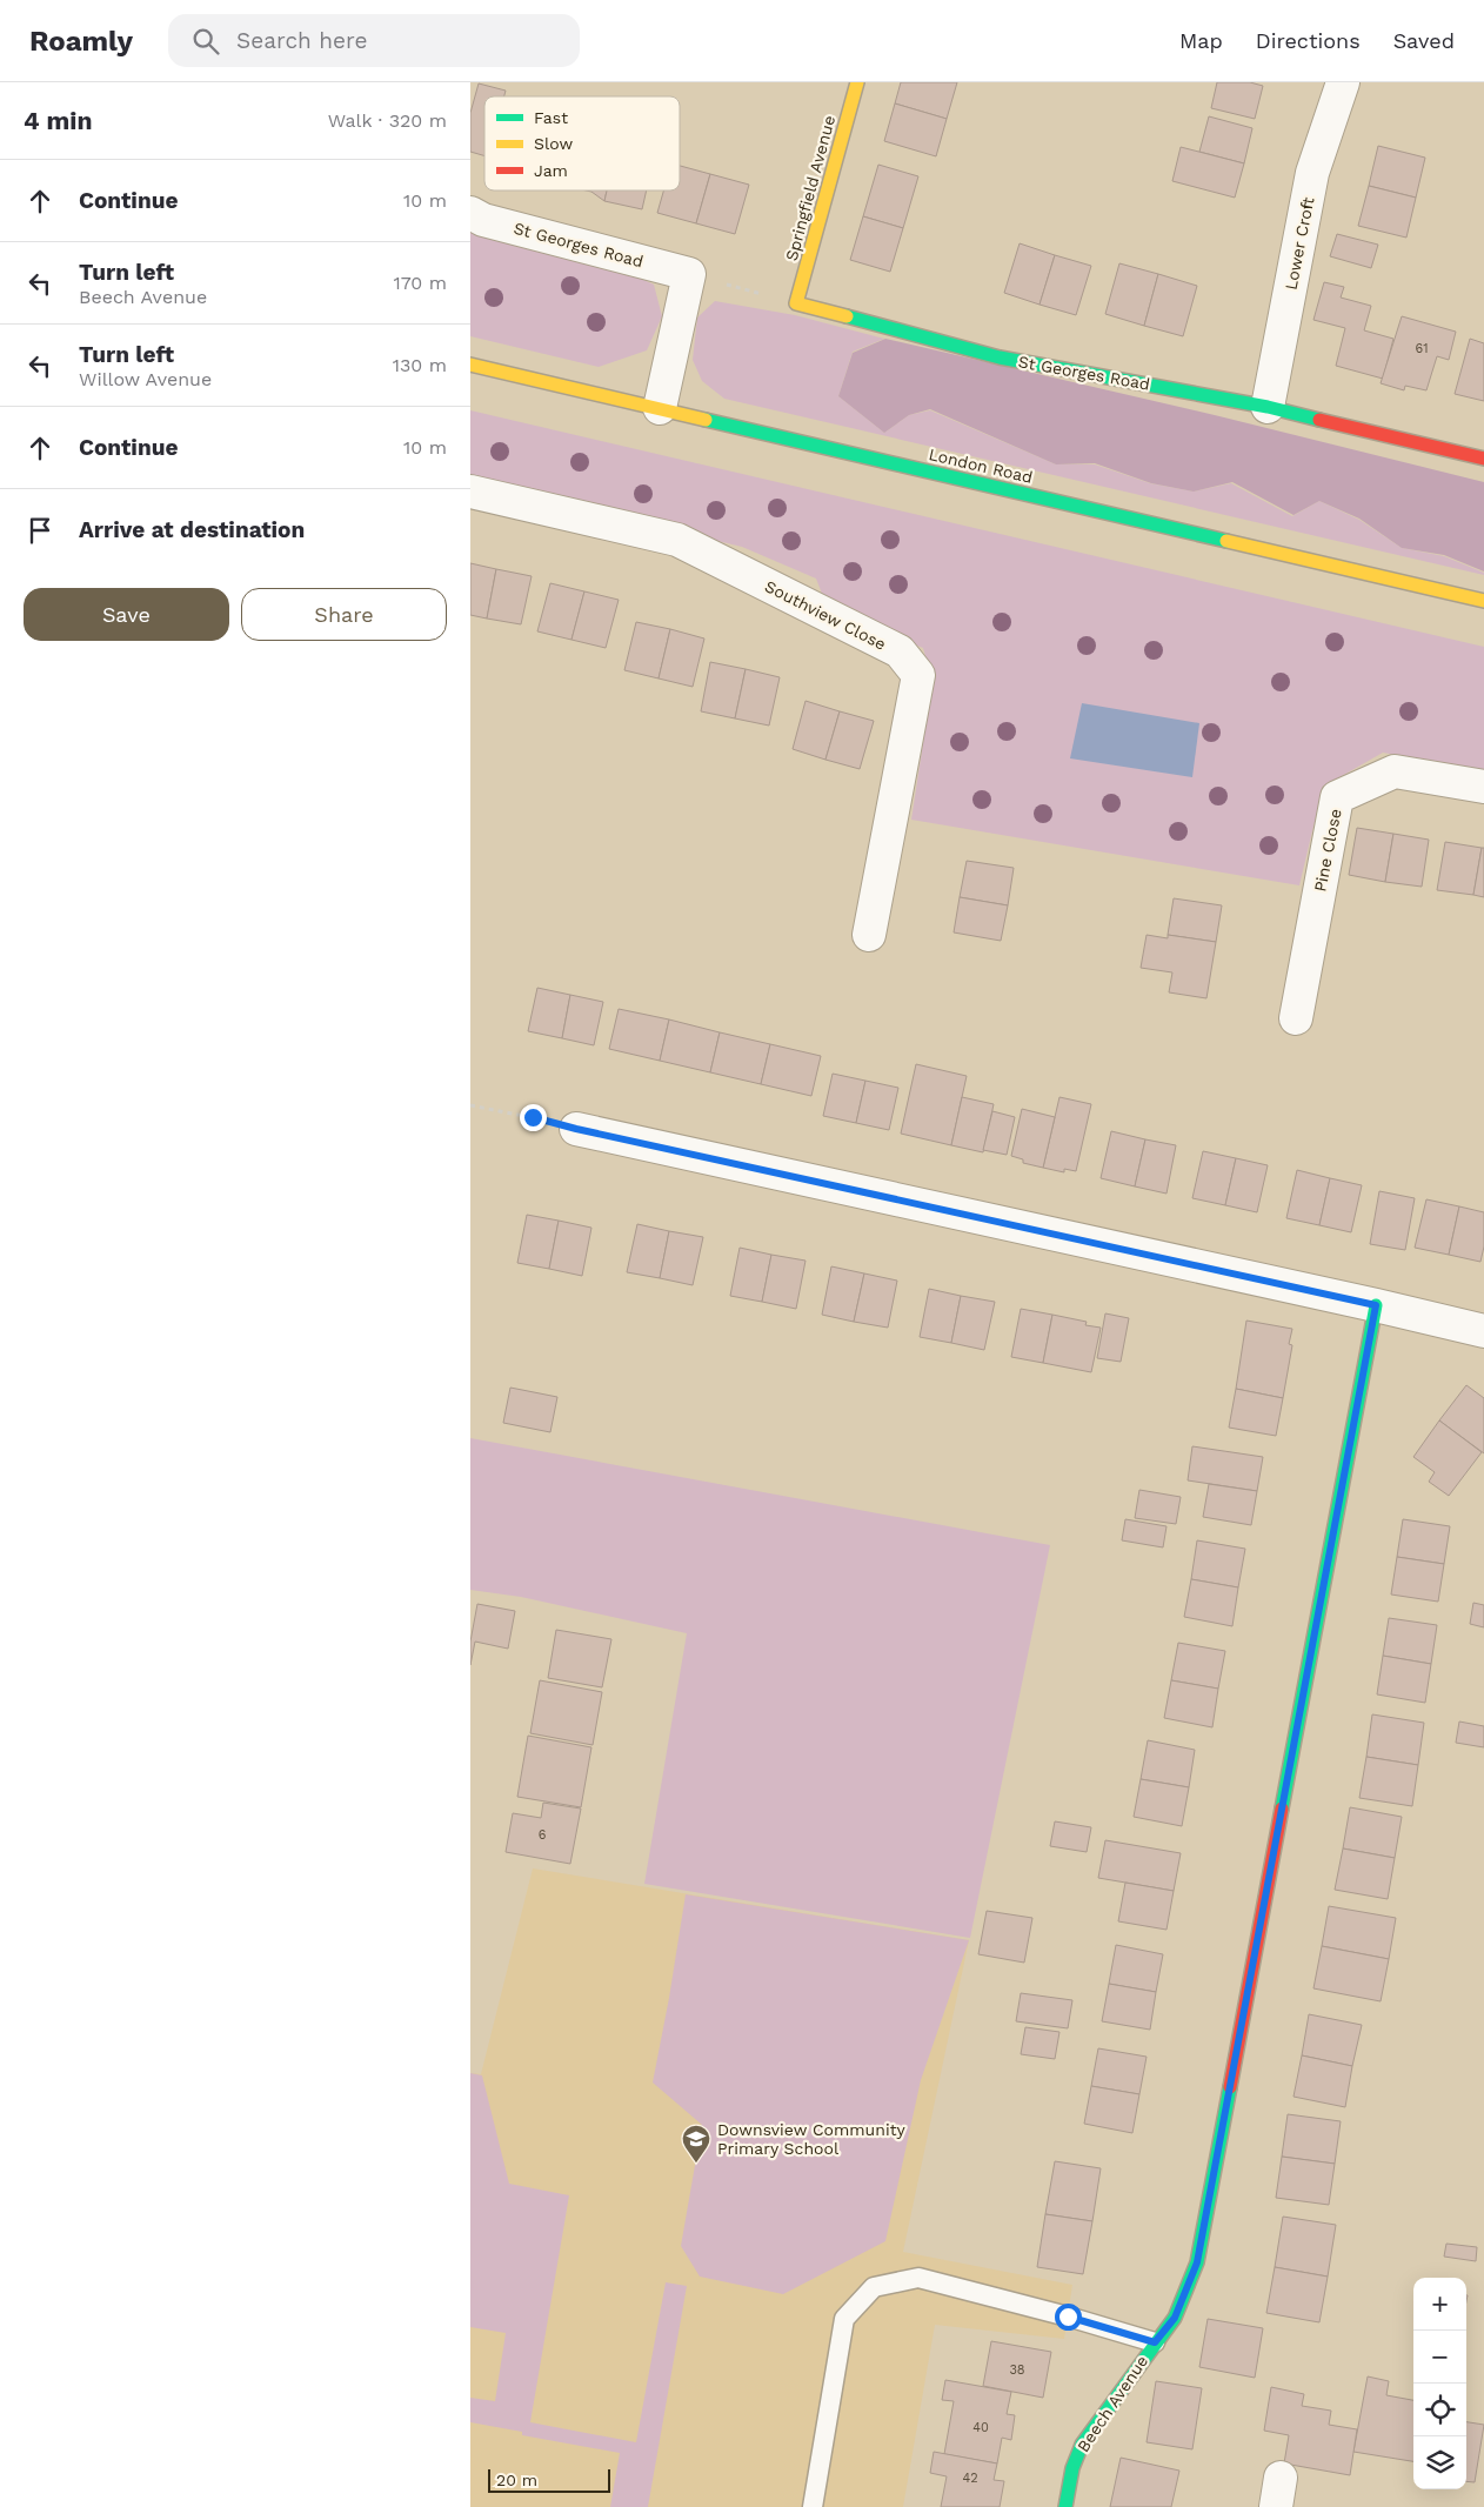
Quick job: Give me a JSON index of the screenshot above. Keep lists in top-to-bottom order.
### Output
{
  "streets": {
    "street": [
      "Springfield Avenue",
      "Lower Croft",
      "St Georges Road",
      "London Road",
      "Southview Close",
      "Pine Close",
      "Beech Avenue"
    ]
  },
  "crossings": [
    ["Springfield Avenue", "St Georges Road"],
    ["Lower Croft", "St Georges Road"]
  ],
  "places": {
    "school or university": ["Downsview Community Primary School"]
  },
  "house_numbers": [
    "61",
    "6",
    "38",
    "40",
    "42"
  ],
  "legend": ["Fast", "Slow", "Jam"],
  "scale_bar": "20 m",
  "page": {
    "header": "Roamly",
    "search": "Search here",
    "nav": ["Map", "Directions", "Saved"],
    "heading": ["4 min", "Walk · 320 m"],
    "list": [
      ["Continue", "10 m"],
      ["Turn left", "Beech Avenue", "170 m"],
      ["Turn left", "Willow Avenue", "130 m"],
      ["Continue", "10 m"],
      "Arrive at destination"
    ],
    "buttons": ["Save", "Share"],
    "map_buttons": ["+", "−"],
    "scale": "20 m"
  }
}
